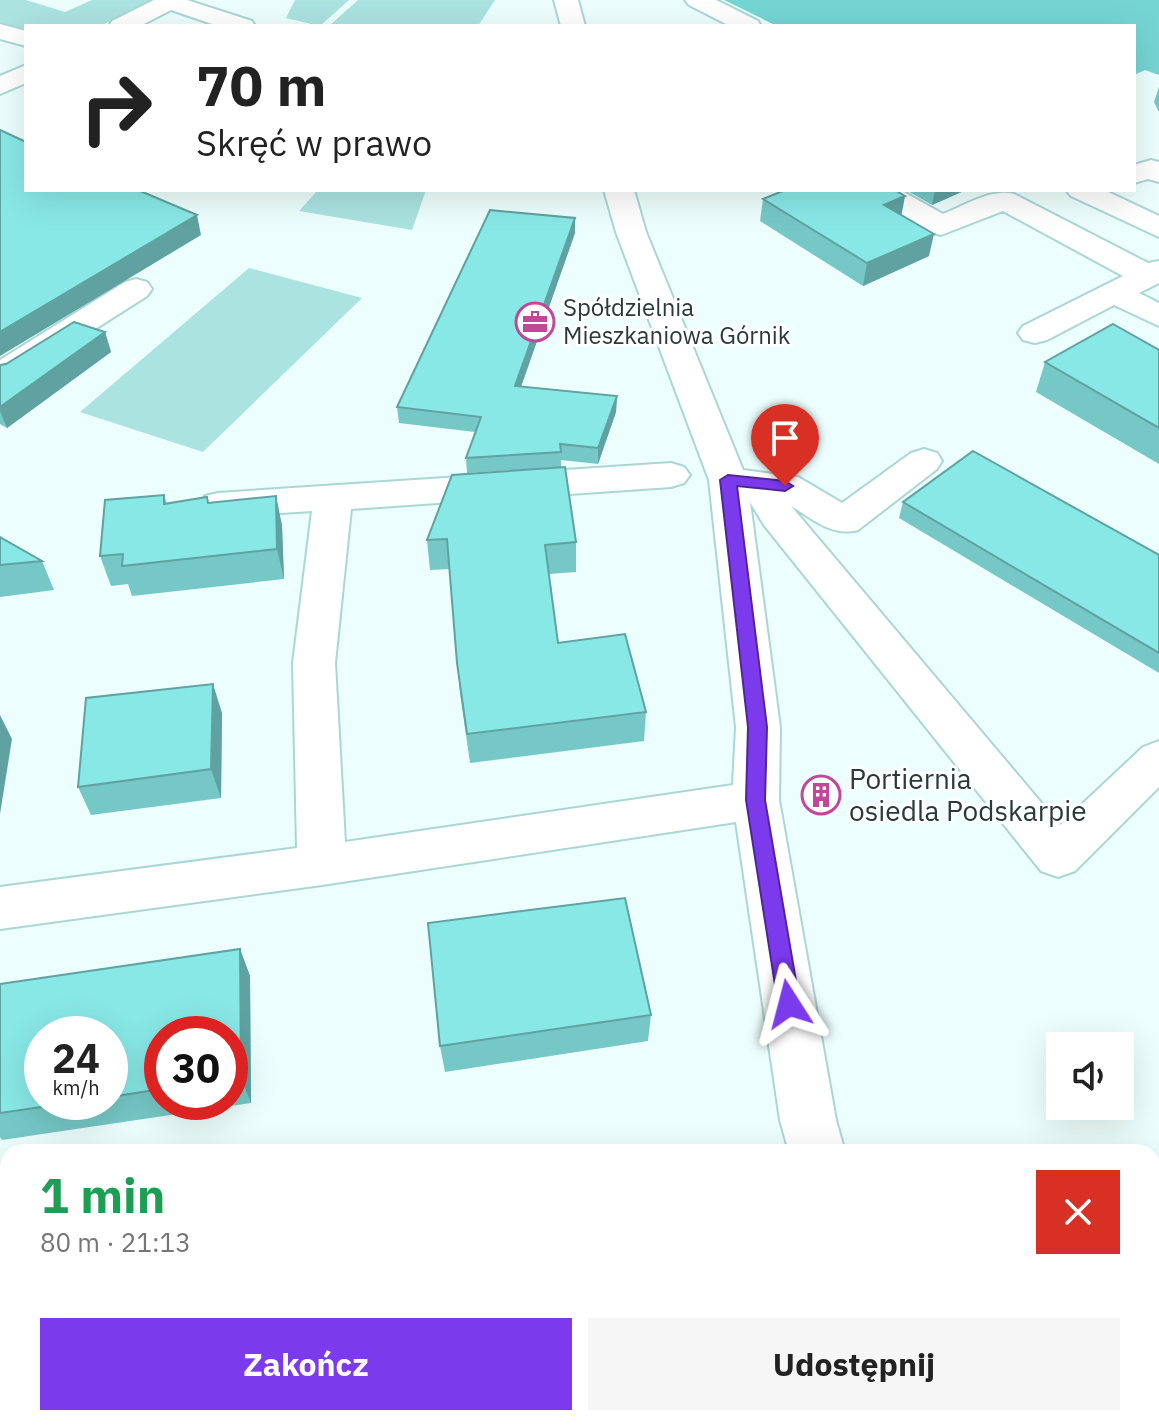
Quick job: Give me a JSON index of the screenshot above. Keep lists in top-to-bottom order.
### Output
{
  "places": {
    "office": ["Spółdzielnia Mieszkaniowa Górnik"],
    "building": ["Portiernia osiedla Podskarpie"]
  },
  "page": {
    "turn": ["70 m", "Skręć w prawo"],
    "speed": "24 km/h",
    "limit": "30",
    "heading": ["1 min", "80 m · 21:13"],
    "buttons": ["Zakończ", "Udostępnij"]
  }
}
